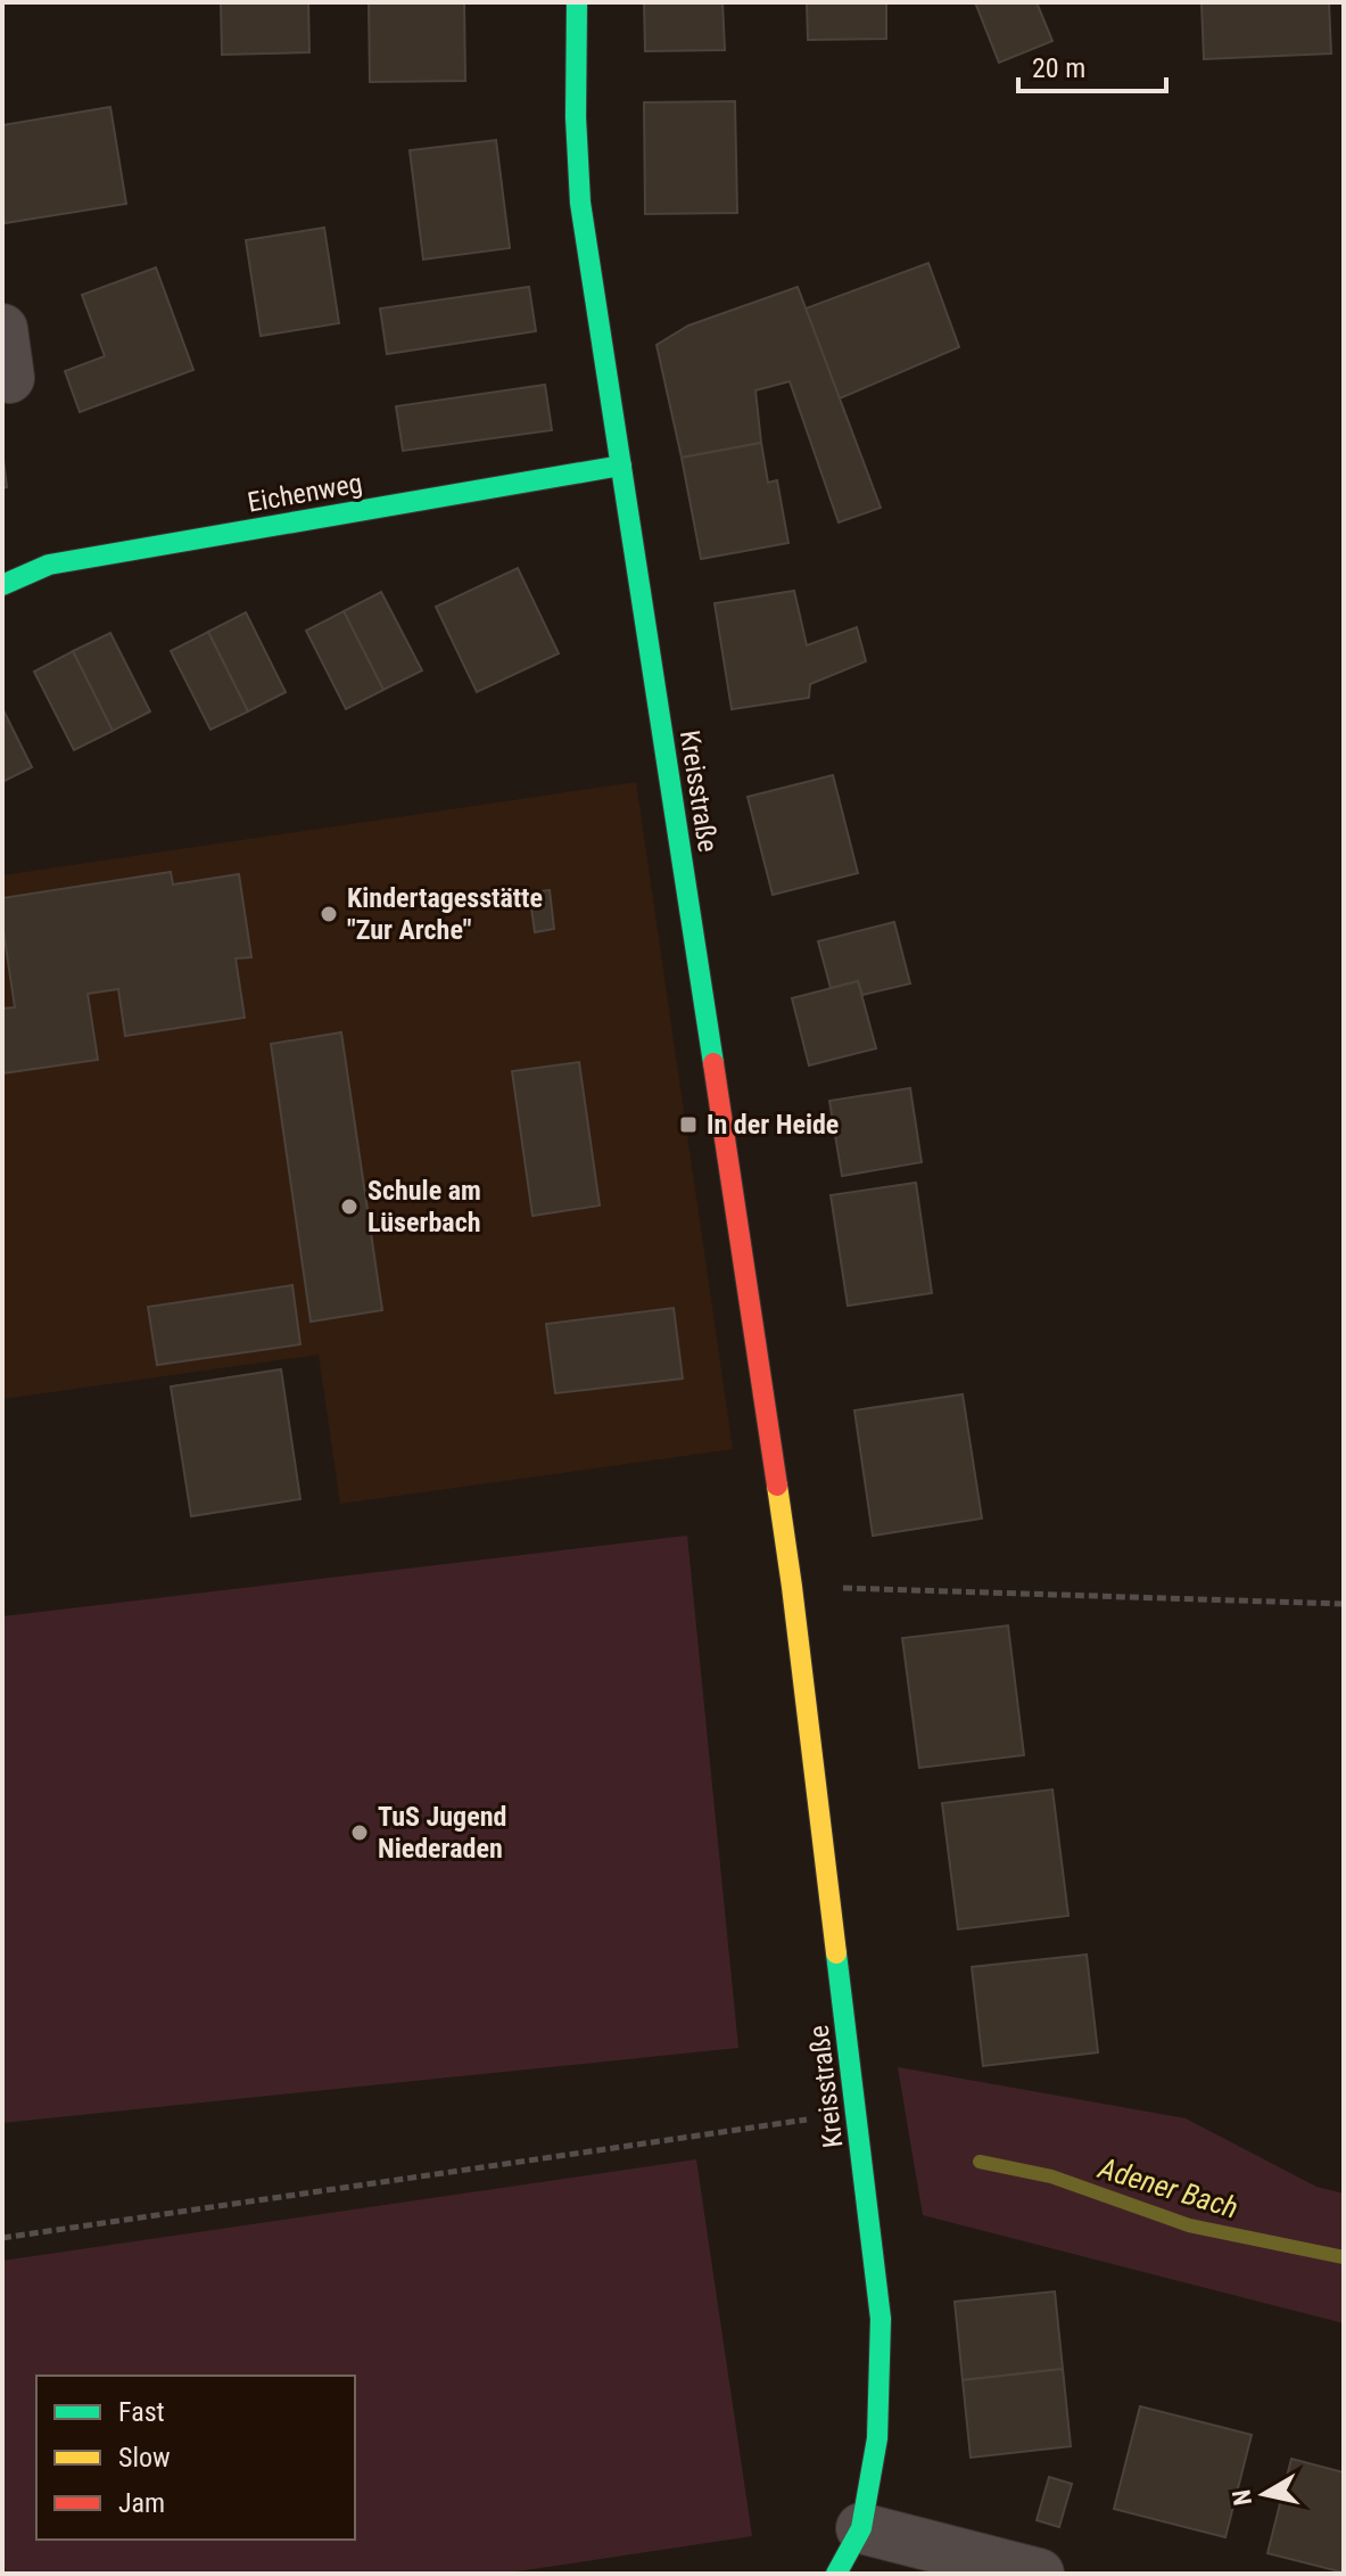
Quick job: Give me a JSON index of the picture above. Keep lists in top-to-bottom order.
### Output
{
  "streets": {
    "street": ["Eichenweg", "Kreisstraße"]
  },
  "crossings": [
    ["Eichenweg", "Kreisstraße"]
  ],
  "water": ["Adener Bach"],
  "places": {
    "other": ["Kindertagesstätte \"Zur Arche\"", "Schule am Lüserbach", "TuS Jugend Niederaden"],
    "transit": ["In der Heide"]
  },
  "legend": ["Fast", "Slow", "Jam"],
  "scale_bar": "20 m",
  "north": "left"
}
